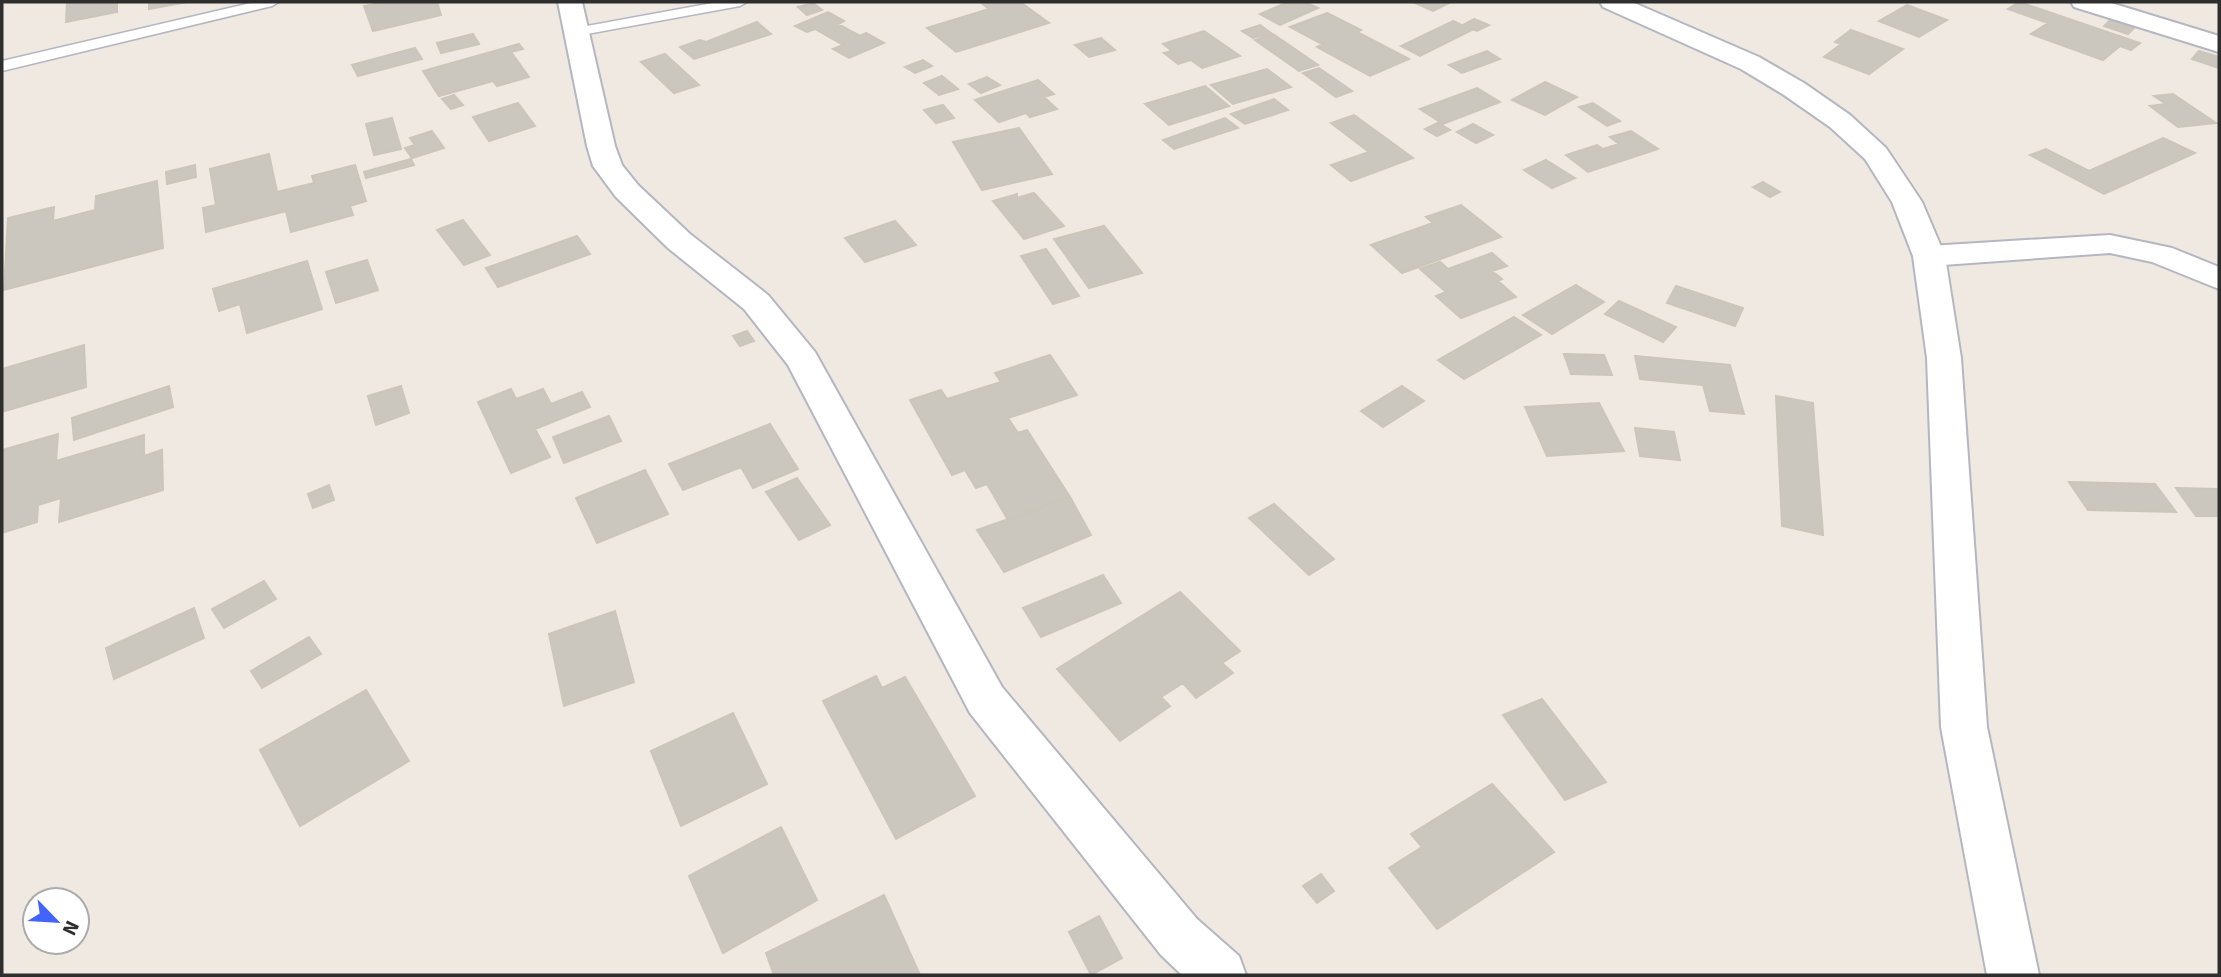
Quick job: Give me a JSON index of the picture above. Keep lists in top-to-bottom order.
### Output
{
  "north": "bottom right"
}
